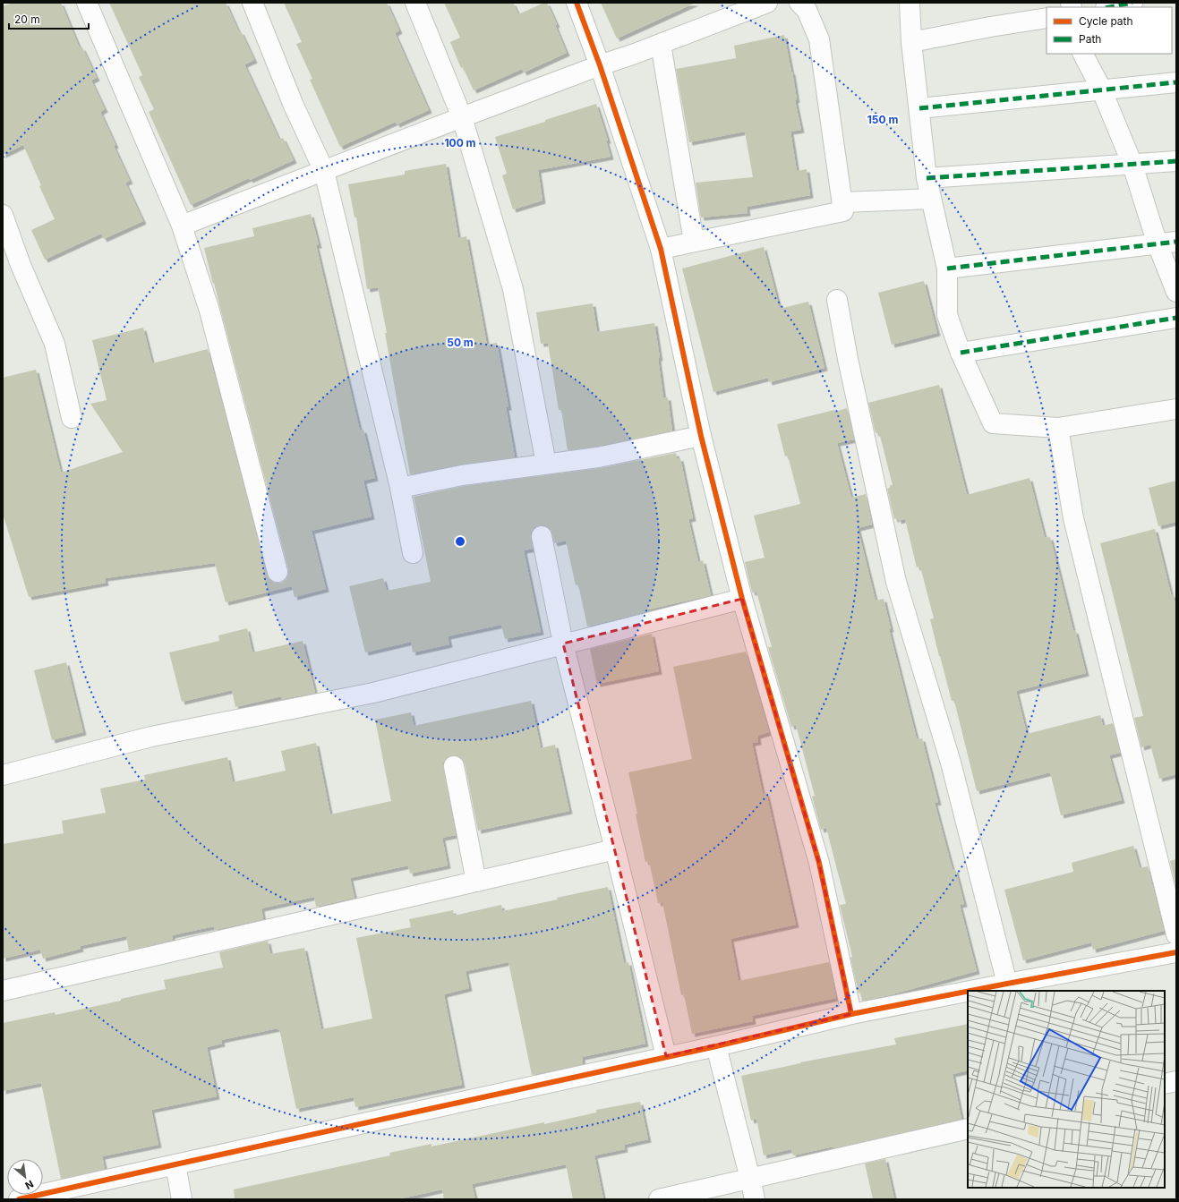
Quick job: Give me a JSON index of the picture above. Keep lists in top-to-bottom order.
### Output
{
  "legend": ["Cycle path", "Path"],
  "scale_bar": "20 m",
  "north": "bottom right",
  "rings": ["150 m", "100 m", "50 m"]
}
